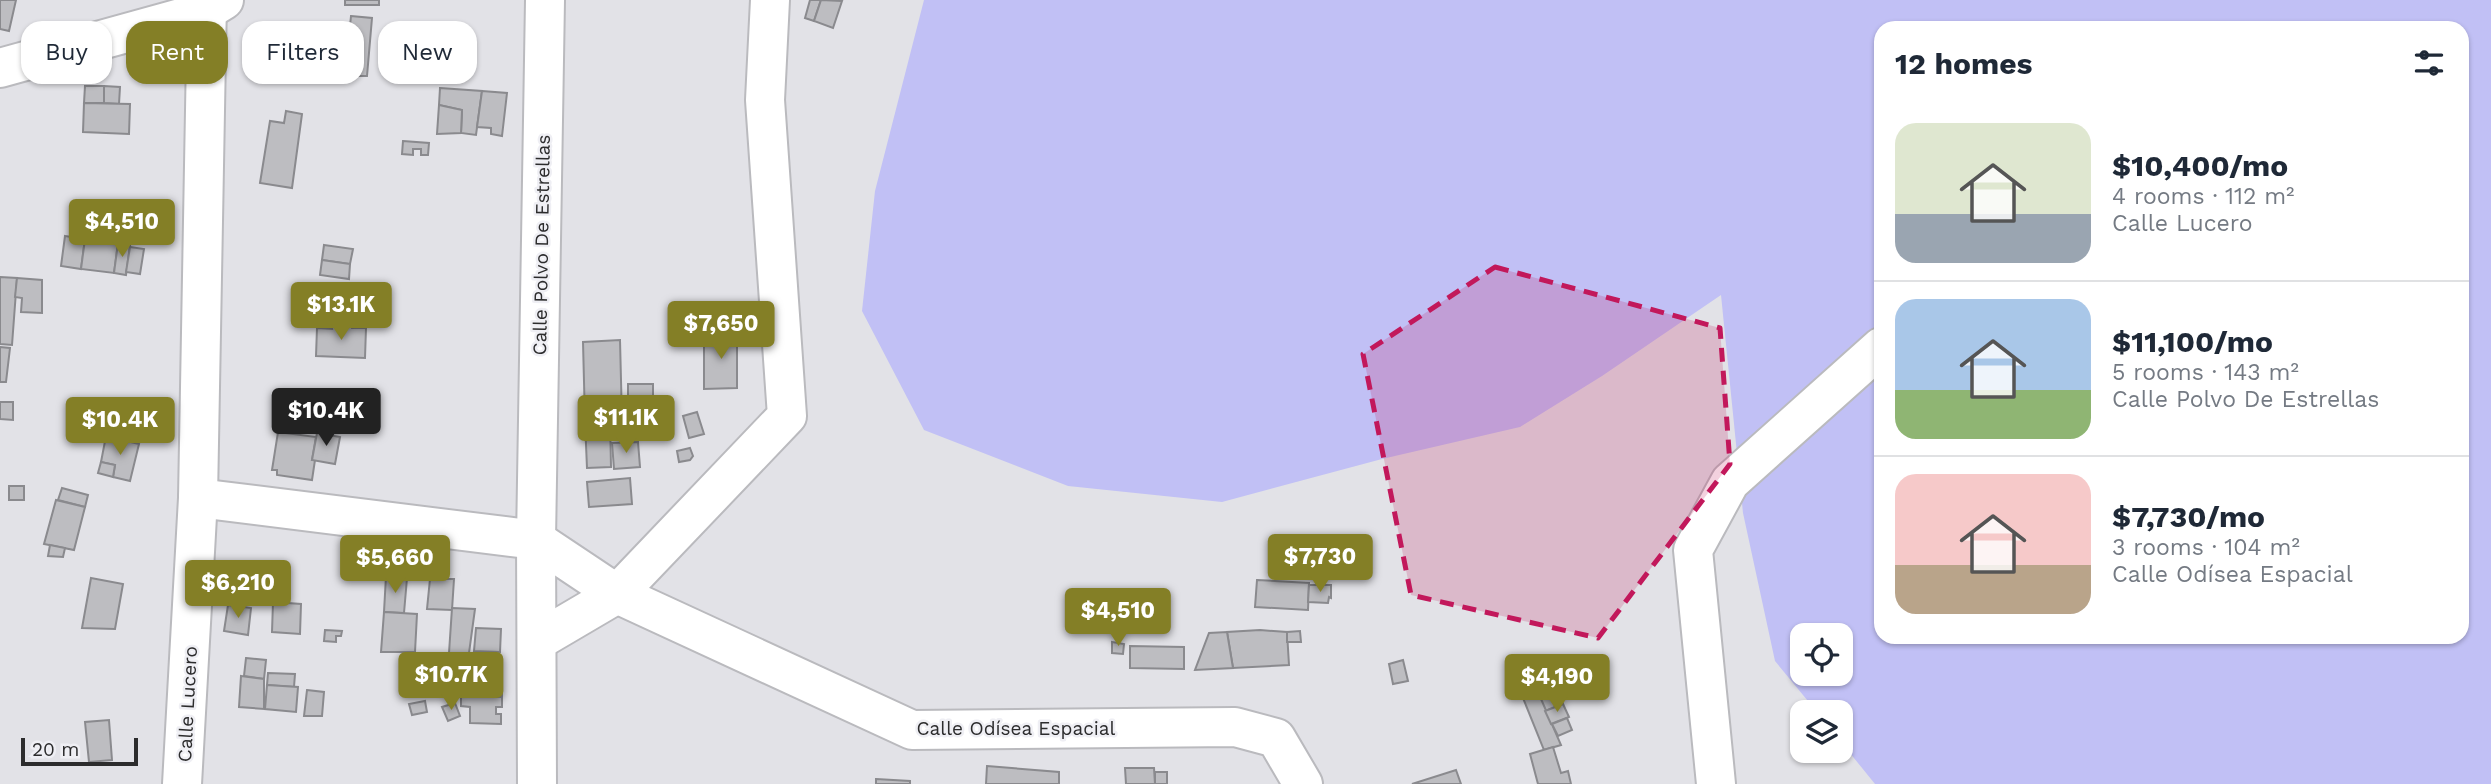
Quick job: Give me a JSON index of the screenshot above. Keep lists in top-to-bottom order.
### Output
{
  "streets": {
    "street": ["Calle Polvo De Estrellas", "Calle Lucero", "Calle Odísea Espacial"]
  },
  "crossings": [
    ["Calle Polvo De Estrellas", "Calle Odísea Espacial"]
  ],
  "scale_bar": "20 m",
  "page": {
    "chip": [
      "Buy",
      "Rent",
      "Filters",
      "New"
    ],
    "heading": "12 homes",
    "list": [
      {
        "name": "$10,400/mo",
        "note": "4 rooms · 112 m² · Calle Lucero"
      },
      {
        "name": "$11,100/mo",
        "note": "5 rooms · 143 m² · Calle Polvo De Estrellas"
      },
      {
        "name": "$7,730/mo",
        "note": "3 rooms · 104 m² · Calle Odísea Espacial"
      }
    ],
    "price": [
      "$4,510",
      "$13.1K",
      "$7,650",
      "$10.4K",
      "$11.1K",
      "$10.4K",
      "$7,730",
      "$5,660",
      "$6,210",
      "$4,510",
      "$10.7K",
      "$4,190"
    ],
    "scale": "20 m"
  }
}
